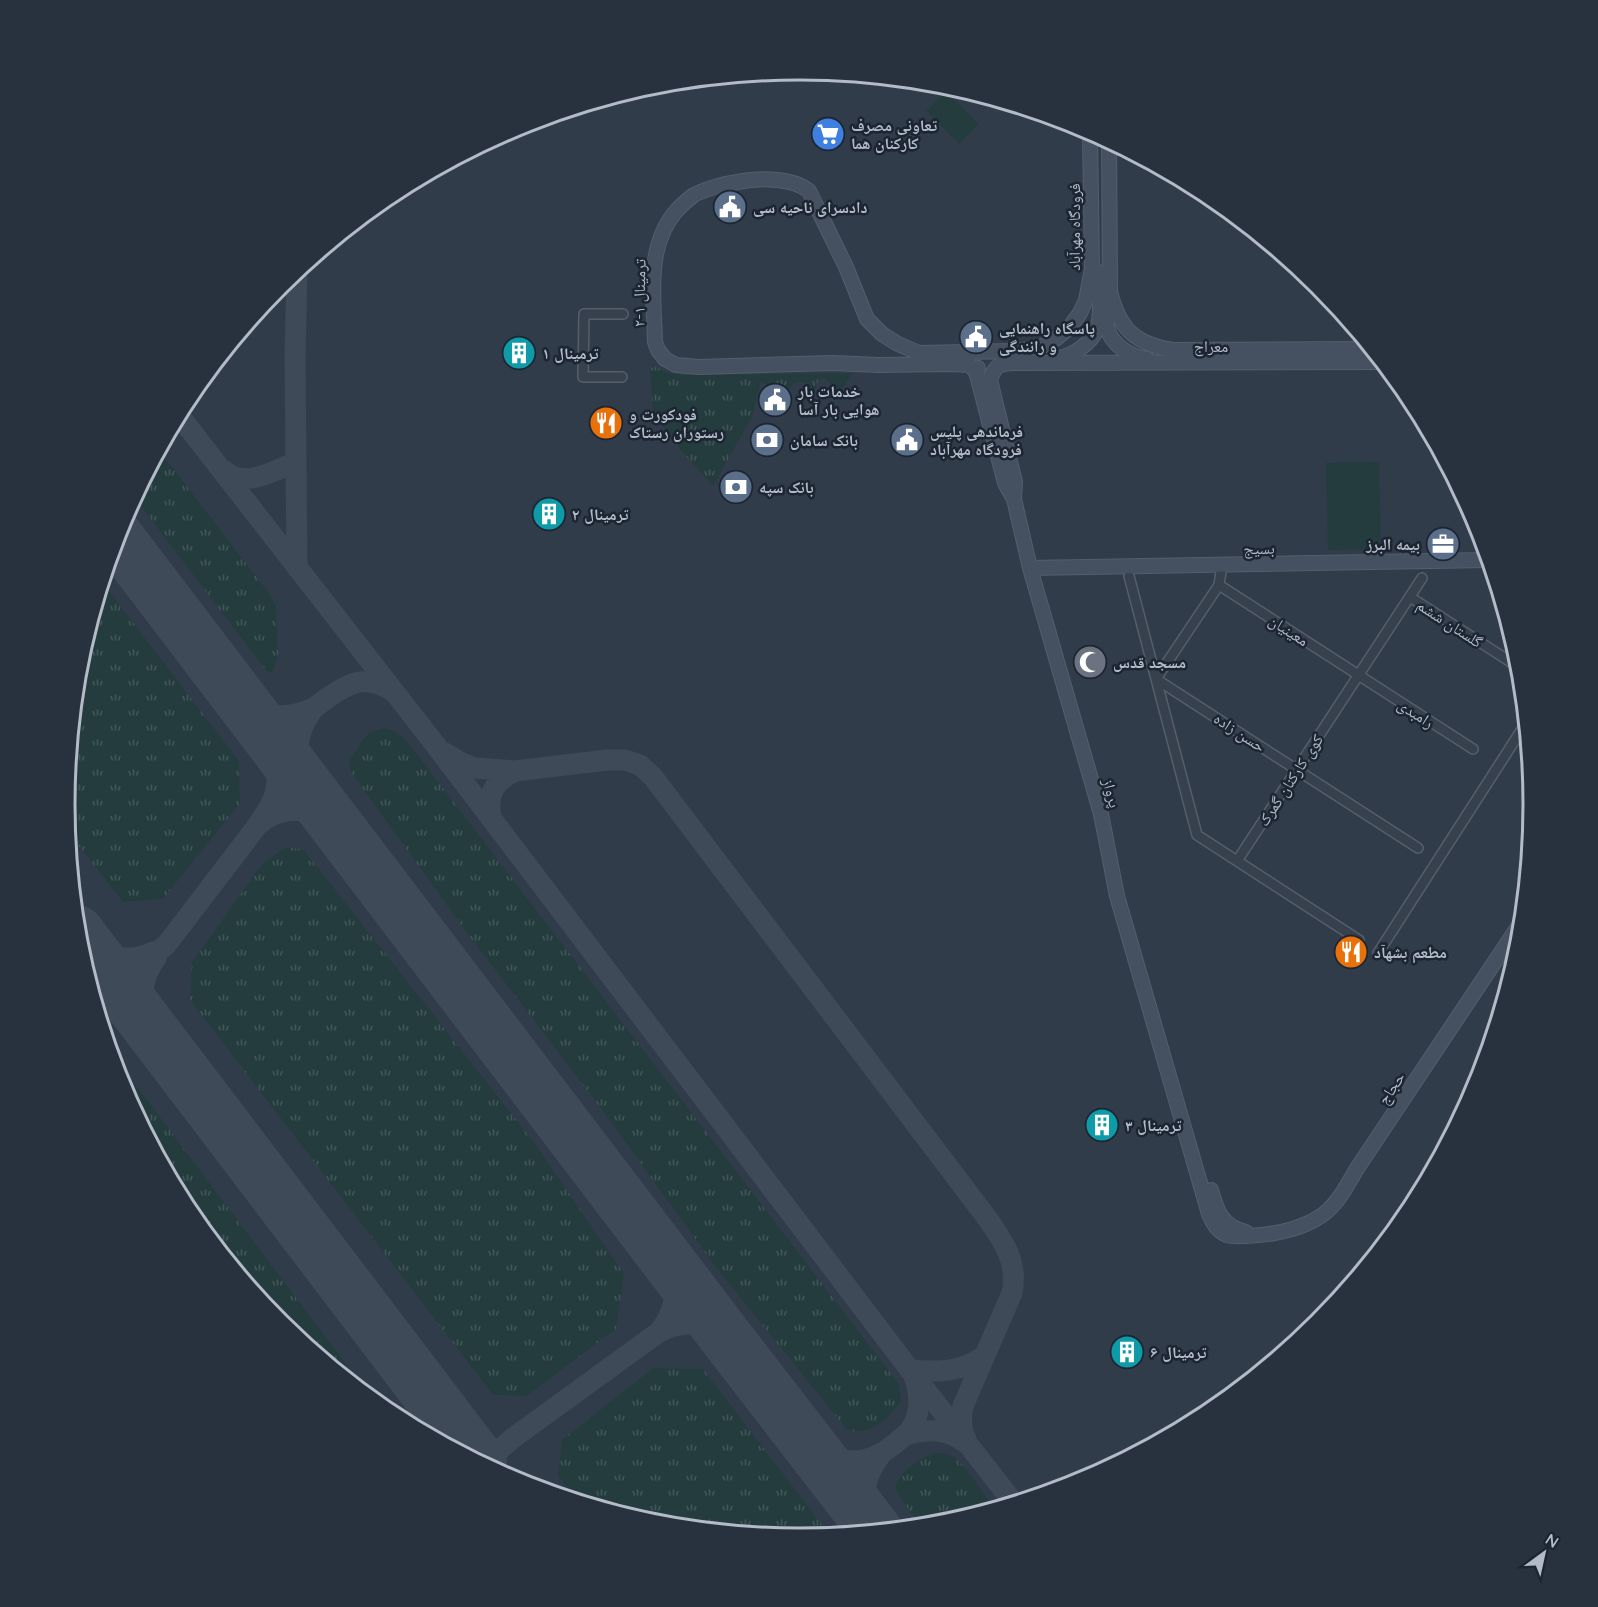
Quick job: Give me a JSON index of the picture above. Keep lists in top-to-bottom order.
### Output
{
  "streets": {
    "main road": [
      "فرودگاه مهرآباد",
      "ترمینال ۱-۲",
      "معراج",
      "بسیج",
      "پرواز",
      "حجاج"
    ],
    "street": [
      "گلستان ششم",
      "معینیان",
      "رامبدی",
      "حسن زاده",
      "کوی کارکنان گمرک"
    ]
  },
  "crossings": [
    ["معراج", "پرواز"],
    ["بسیج", "پرواز"],
    ["گلستان ششم", "کوی کارکنان گمرک"],
    ["معینیان", "رامبدی"],
    ["معینیان", "کوی کارکنان گمرک"],
    ["رامبدی", "کوی کارکنان گمرک"],
    ["حسن زاده", "کوی کارکنان گمرک"],
    ["پرواز", "حجاج"]
  ],
  "places": {
    "supermarket": ["تعاونی مصرف کارکنان هما"],
    "public building": [
      "دادسرای ناحیه سی",
      "پاسگاه راهنمایی و رانندگی",
      "خدمات بار هوایی بار آسا",
      "فرماندهی پلیس فرودگاه مهرآباد"
    ],
    "building": [
      "ترمینال ۱",
      "ترمینال ۲",
      "ترمینال ۳",
      "ترمینال ۶"
    ],
    "restaurant": ["فودکورت و رستوران رستاک", "مطعم بشهآد"],
    "bank": ["بانک سامان", "بانک سپه"],
    "office": ["بیمه البرز"],
    "mosque": ["مسجد قدس"]
  },
  "north": "top right"
}
